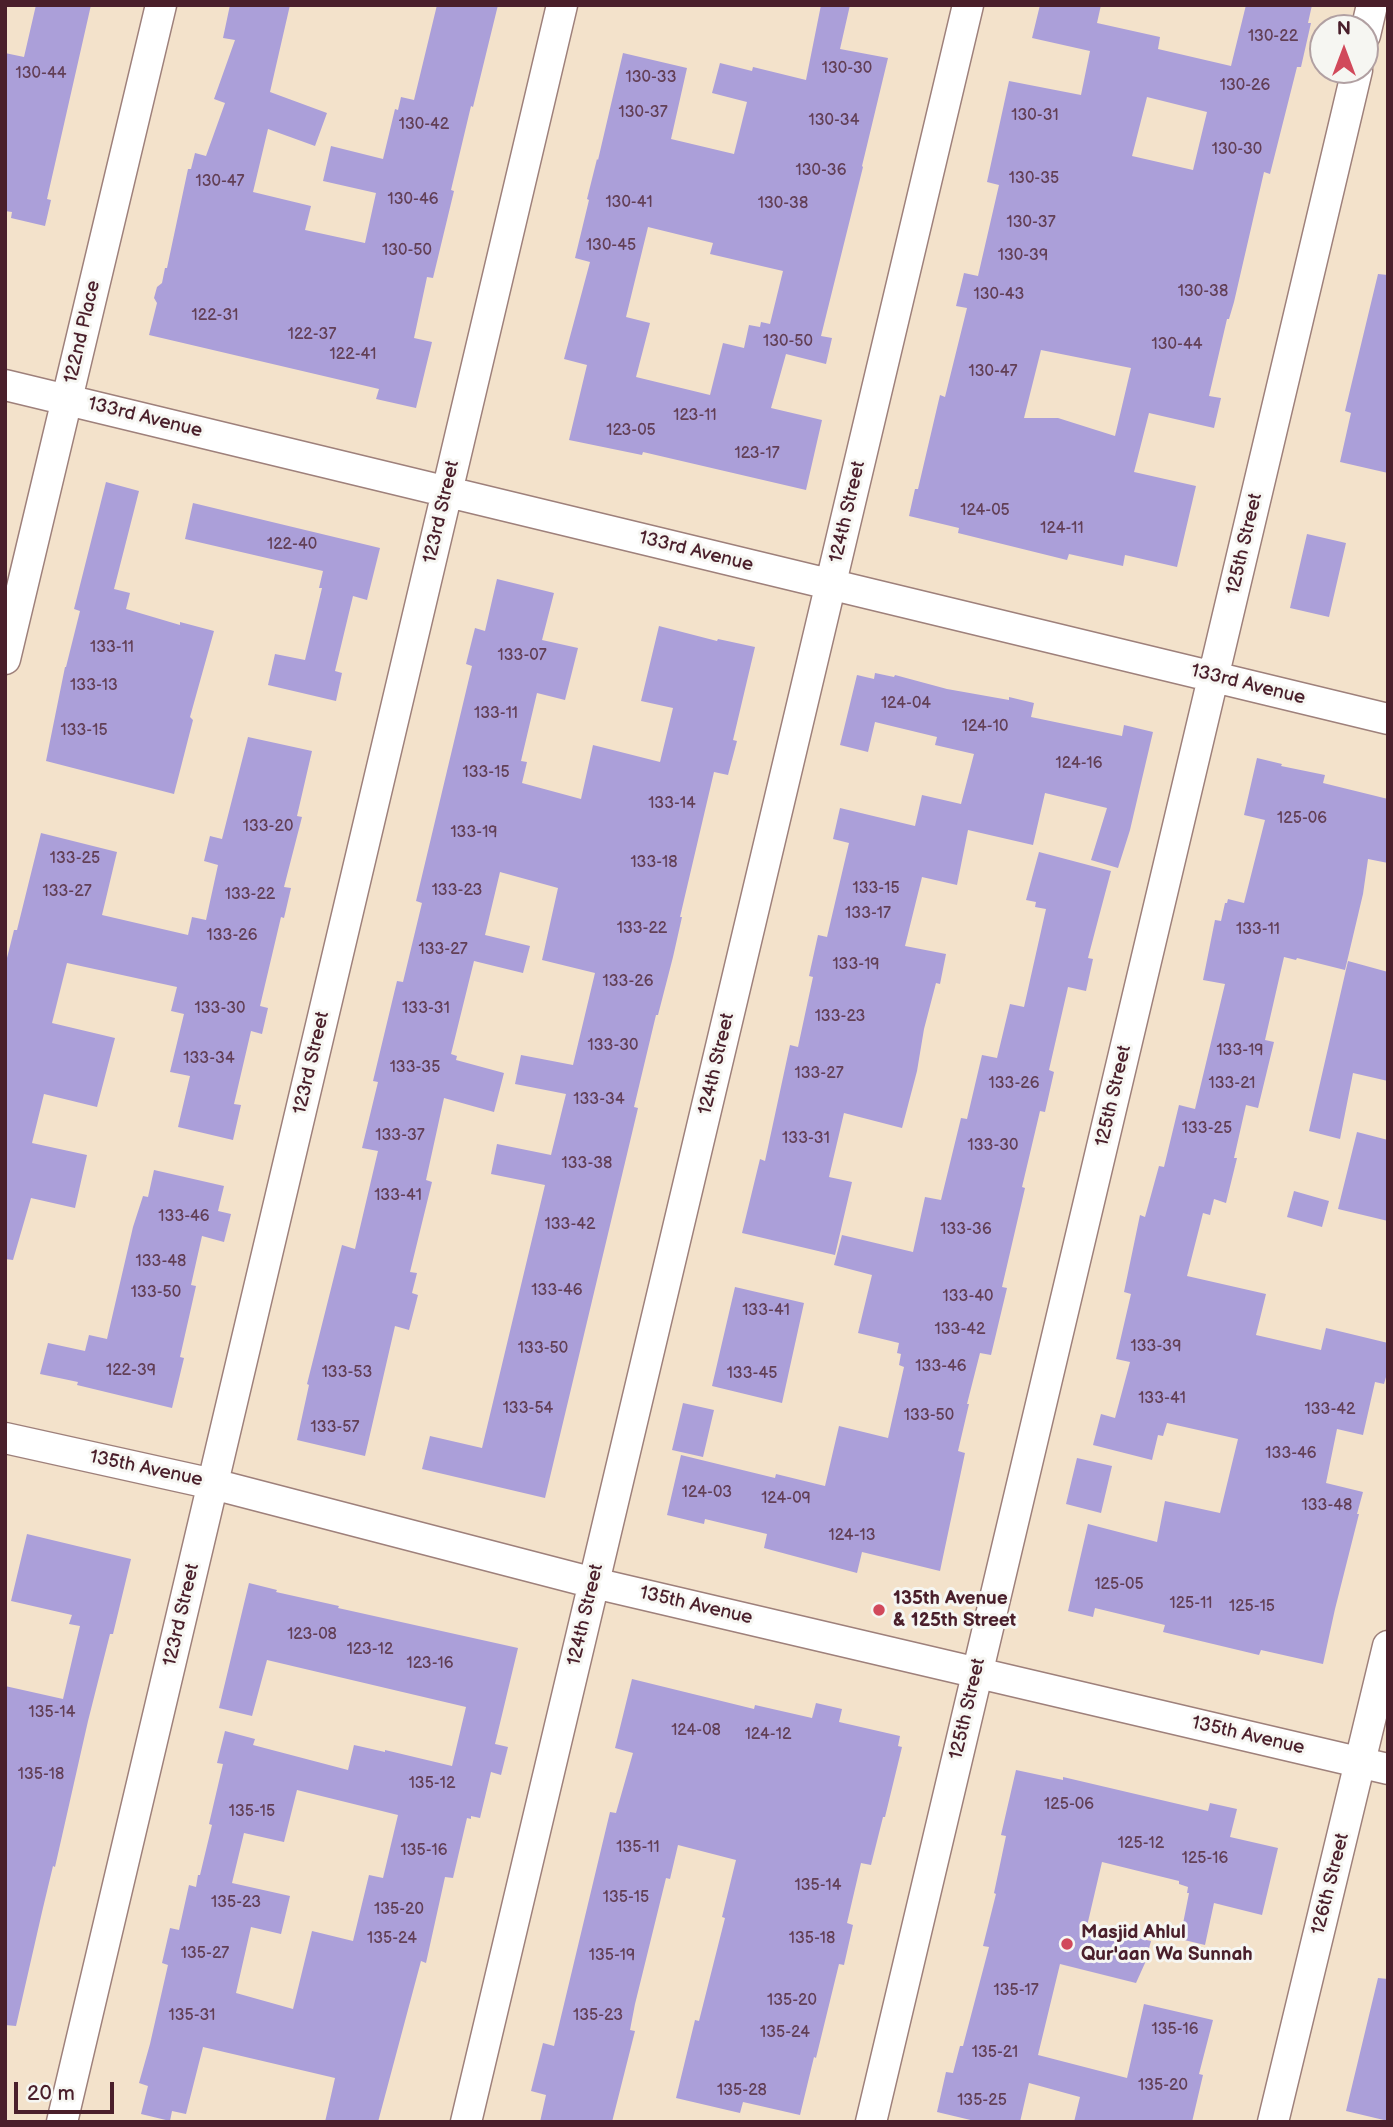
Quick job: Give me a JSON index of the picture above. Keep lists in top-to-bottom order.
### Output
{
  "streets": {
    "street": [
      "122nd Place",
      "133rd Avenue",
      "123rd Street",
      "124th Street",
      "125th Street",
      "135th Avenue",
      "126th Street"
    ]
  },
  "crossings": [
    ["122nd Place", "133rd Avenue"],
    ["133rd Avenue", "123rd Street"],
    ["133rd Avenue", "124th Street"],
    ["133rd Avenue", "125th Street"],
    ["123rd Street", "135th Avenue"],
    ["124th Street", "135th Avenue"],
    ["125th Street", "135th Avenue"],
    ["135th Avenue", "126th Street"]
  ],
  "places": ["135th Avenue & 125th Street", "Masjid Ahlul Qur'aan Wa Sunnah"],
  "house_numbers": [
    "130-22",
    "130-30",
    "130-44",
    "130-33",
    "130-26",
    "130-37",
    "130-31",
    "130-34",
    "130-42",
    "130-30",
    "130-36",
    "130-35",
    "130-47",
    "130-46",
    "130-41",
    "130-38",
    "130-37",
    "130-45",
    "130-50",
    "130-39",
    "130-38",
    "130-43",
    "122-31",
    "122-37",
    "130-50",
    "130-44",
    "122-41",
    "130-47",
    "123-11",
    "123-05",
    "123-17",
    "124-05",
    "124-11",
    "122-40",
    "133-11",
    "133-07",
    "133-13",
    "124-04",
    "133-11",
    "124-10",
    "133-15",
    "124-16",
    "133-15",
    "133-14",
    "125-06",
    "133-20",
    "133-19",
    "133-25",
    "133-18",
    "133-15",
    "133-23",
    "133-27",
    "133-22",
    "133-17",
    "133-22",
    "133-11",
    "133-26",
    "133-27",
    "133-19",
    "133-26",
    "133-30",
    "133-31",
    "133-23",
    "133-30",
    "133-19",
    "133-34",
    "133-35",
    "133-27",
    "133-26",
    "133-21",
    "133-34",
    "133-25",
    "133-37",
    "133-31",
    "133-30",
    "133-38",
    "133-41",
    "133-46",
    "133-42",
    "133-36",
    "133-48",
    "133-46",
    "133-50",
    "133-40",
    "133-41",
    "133-42",
    "133-39",
    "133-50",
    "133-46",
    "122-39",
    "133-53",
    "133-45",
    "133-41",
    "133-54",
    "133-42",
    "133-50",
    "133-57",
    "133-46",
    "124-03",
    "124-09",
    "133-48",
    "124-13",
    "125-05",
    "125-11",
    "125-15",
    "123-08",
    "123-12",
    "123-16",
    "135-14",
    "124-08",
    "124-12",
    "135-18",
    "135-12",
    "125-06",
    "135-15",
    "125-12",
    "135-11",
    "135-16",
    "125-16",
    "135-14",
    "135-15",
    "135-23",
    "135-20",
    "135-24",
    "135-18",
    "135-27",
    "135-19",
    "135-17",
    "135-20",
    "135-31",
    "135-23",
    "135-16",
    "135-24",
    "135-21",
    "135-20",
    "135-28",
    "135-25"
  ],
  "scale_bar": "20 m",
  "north": "top"
}
